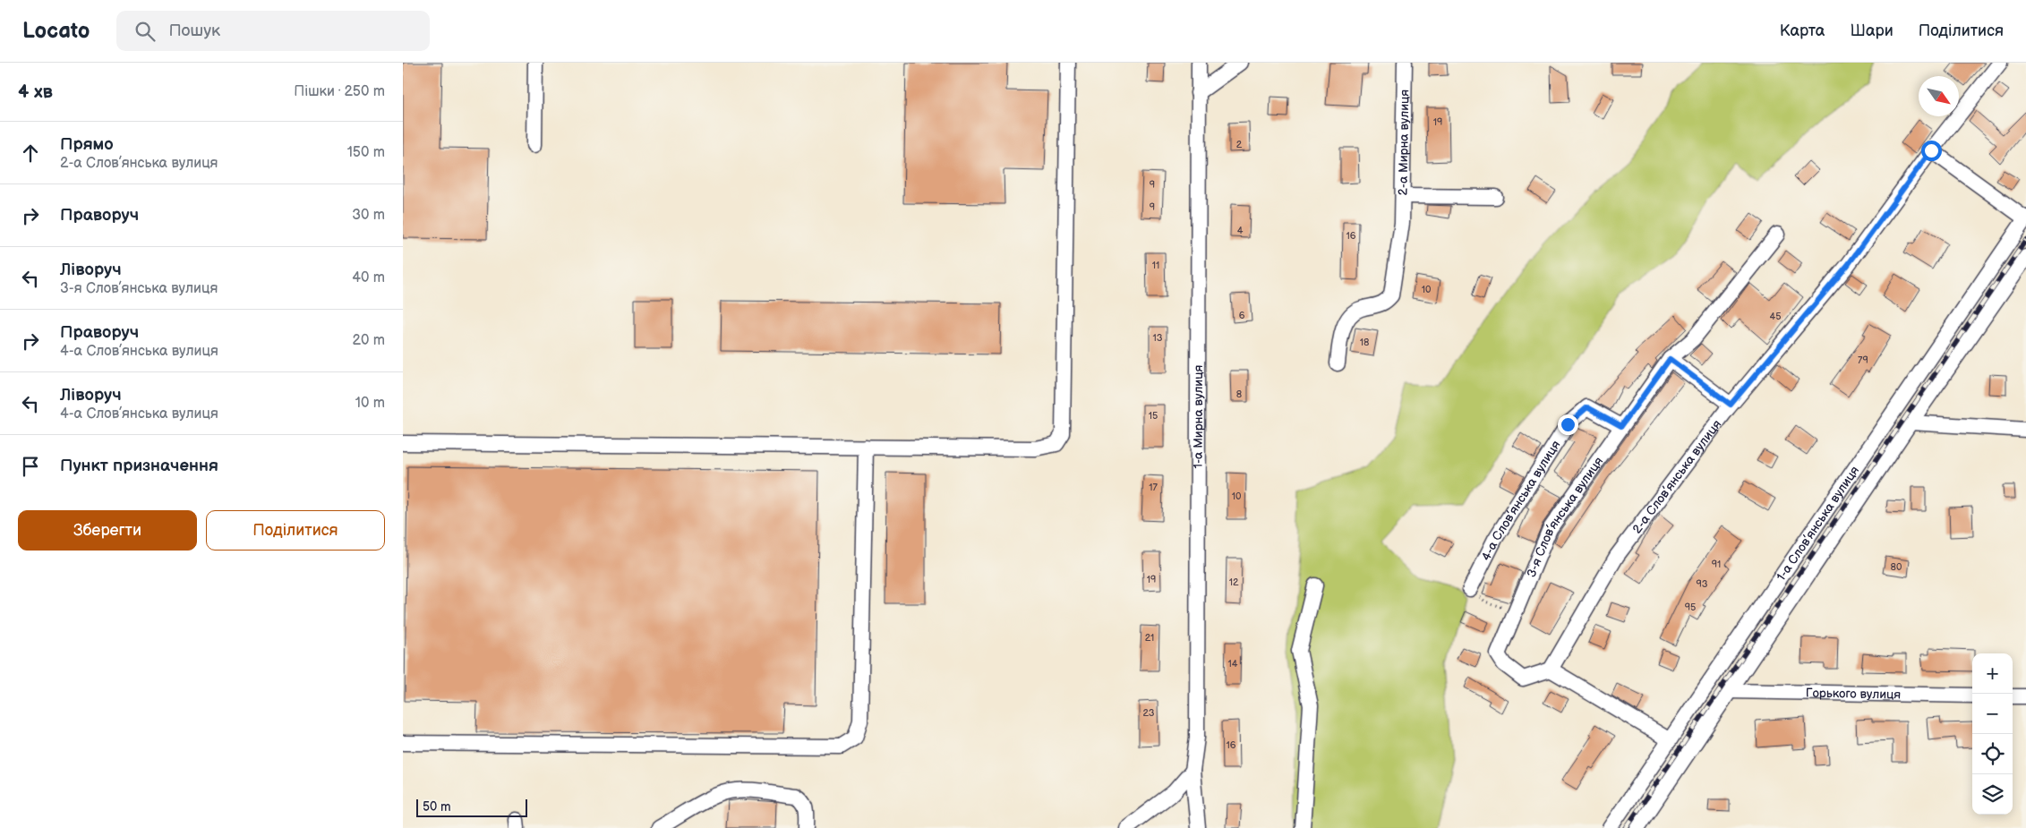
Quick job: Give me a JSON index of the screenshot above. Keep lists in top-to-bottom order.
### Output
{
  "streets": {
    "street": [
      "2-а Мирна вулиця",
      "1-а Мирна вулиця",
      "2-а Слов’янська вулиця",
      "4-а Слов’янська вулиця",
      "3-я Слов’янська вулиця",
      "1-а Слов’янська вулиця",
      "Горького вулиця"
    ]
  },
  "crossings": [
    ["2-а Слов’янська вулиця", "3-я Слов’янська вулиця"],
    ["4-а Слов’янська вулиця", "3-я Слов’янська вулиця"]
  ],
  "house_numbers": [
    "19",
    "2",
    "9",
    "9",
    "4",
    "16",
    "11",
    "10",
    "6",
    "45",
    "13",
    "18",
    "79",
    "8",
    "15",
    "17",
    "10",
    "91",
    "80",
    "19",
    "12",
    "93",
    "95",
    "21",
    "14",
    "23",
    "16"
  ],
  "scale_bar": "50 m",
  "north": "bottom right",
  "page": {
    "header": "Locato",
    "search": "Пошук",
    "nav": ["Карта", "Шари", "Поділитися"],
    "heading": ["4 хв", "Пішки · 250 m"],
    "list": [
      ["Прямо", "2-а Слов’янська вулиця", "150 m"],
      ["Праворуч", "30 m"],
      ["Ліворуч", "3-я Слов’янська вулиця", "40 m"],
      ["Праворуч", "4-а Слов’янська вулиця", "20 m"],
      ["Ліворуч", "4-а Слов’янська вулиця", "10 m"],
      "Пункт призначення"
    ],
    "buttons": ["Зберегти", "Поділитися"],
    "map_buttons": ["+", "−"],
    "scale": "50 m"
  }
}
